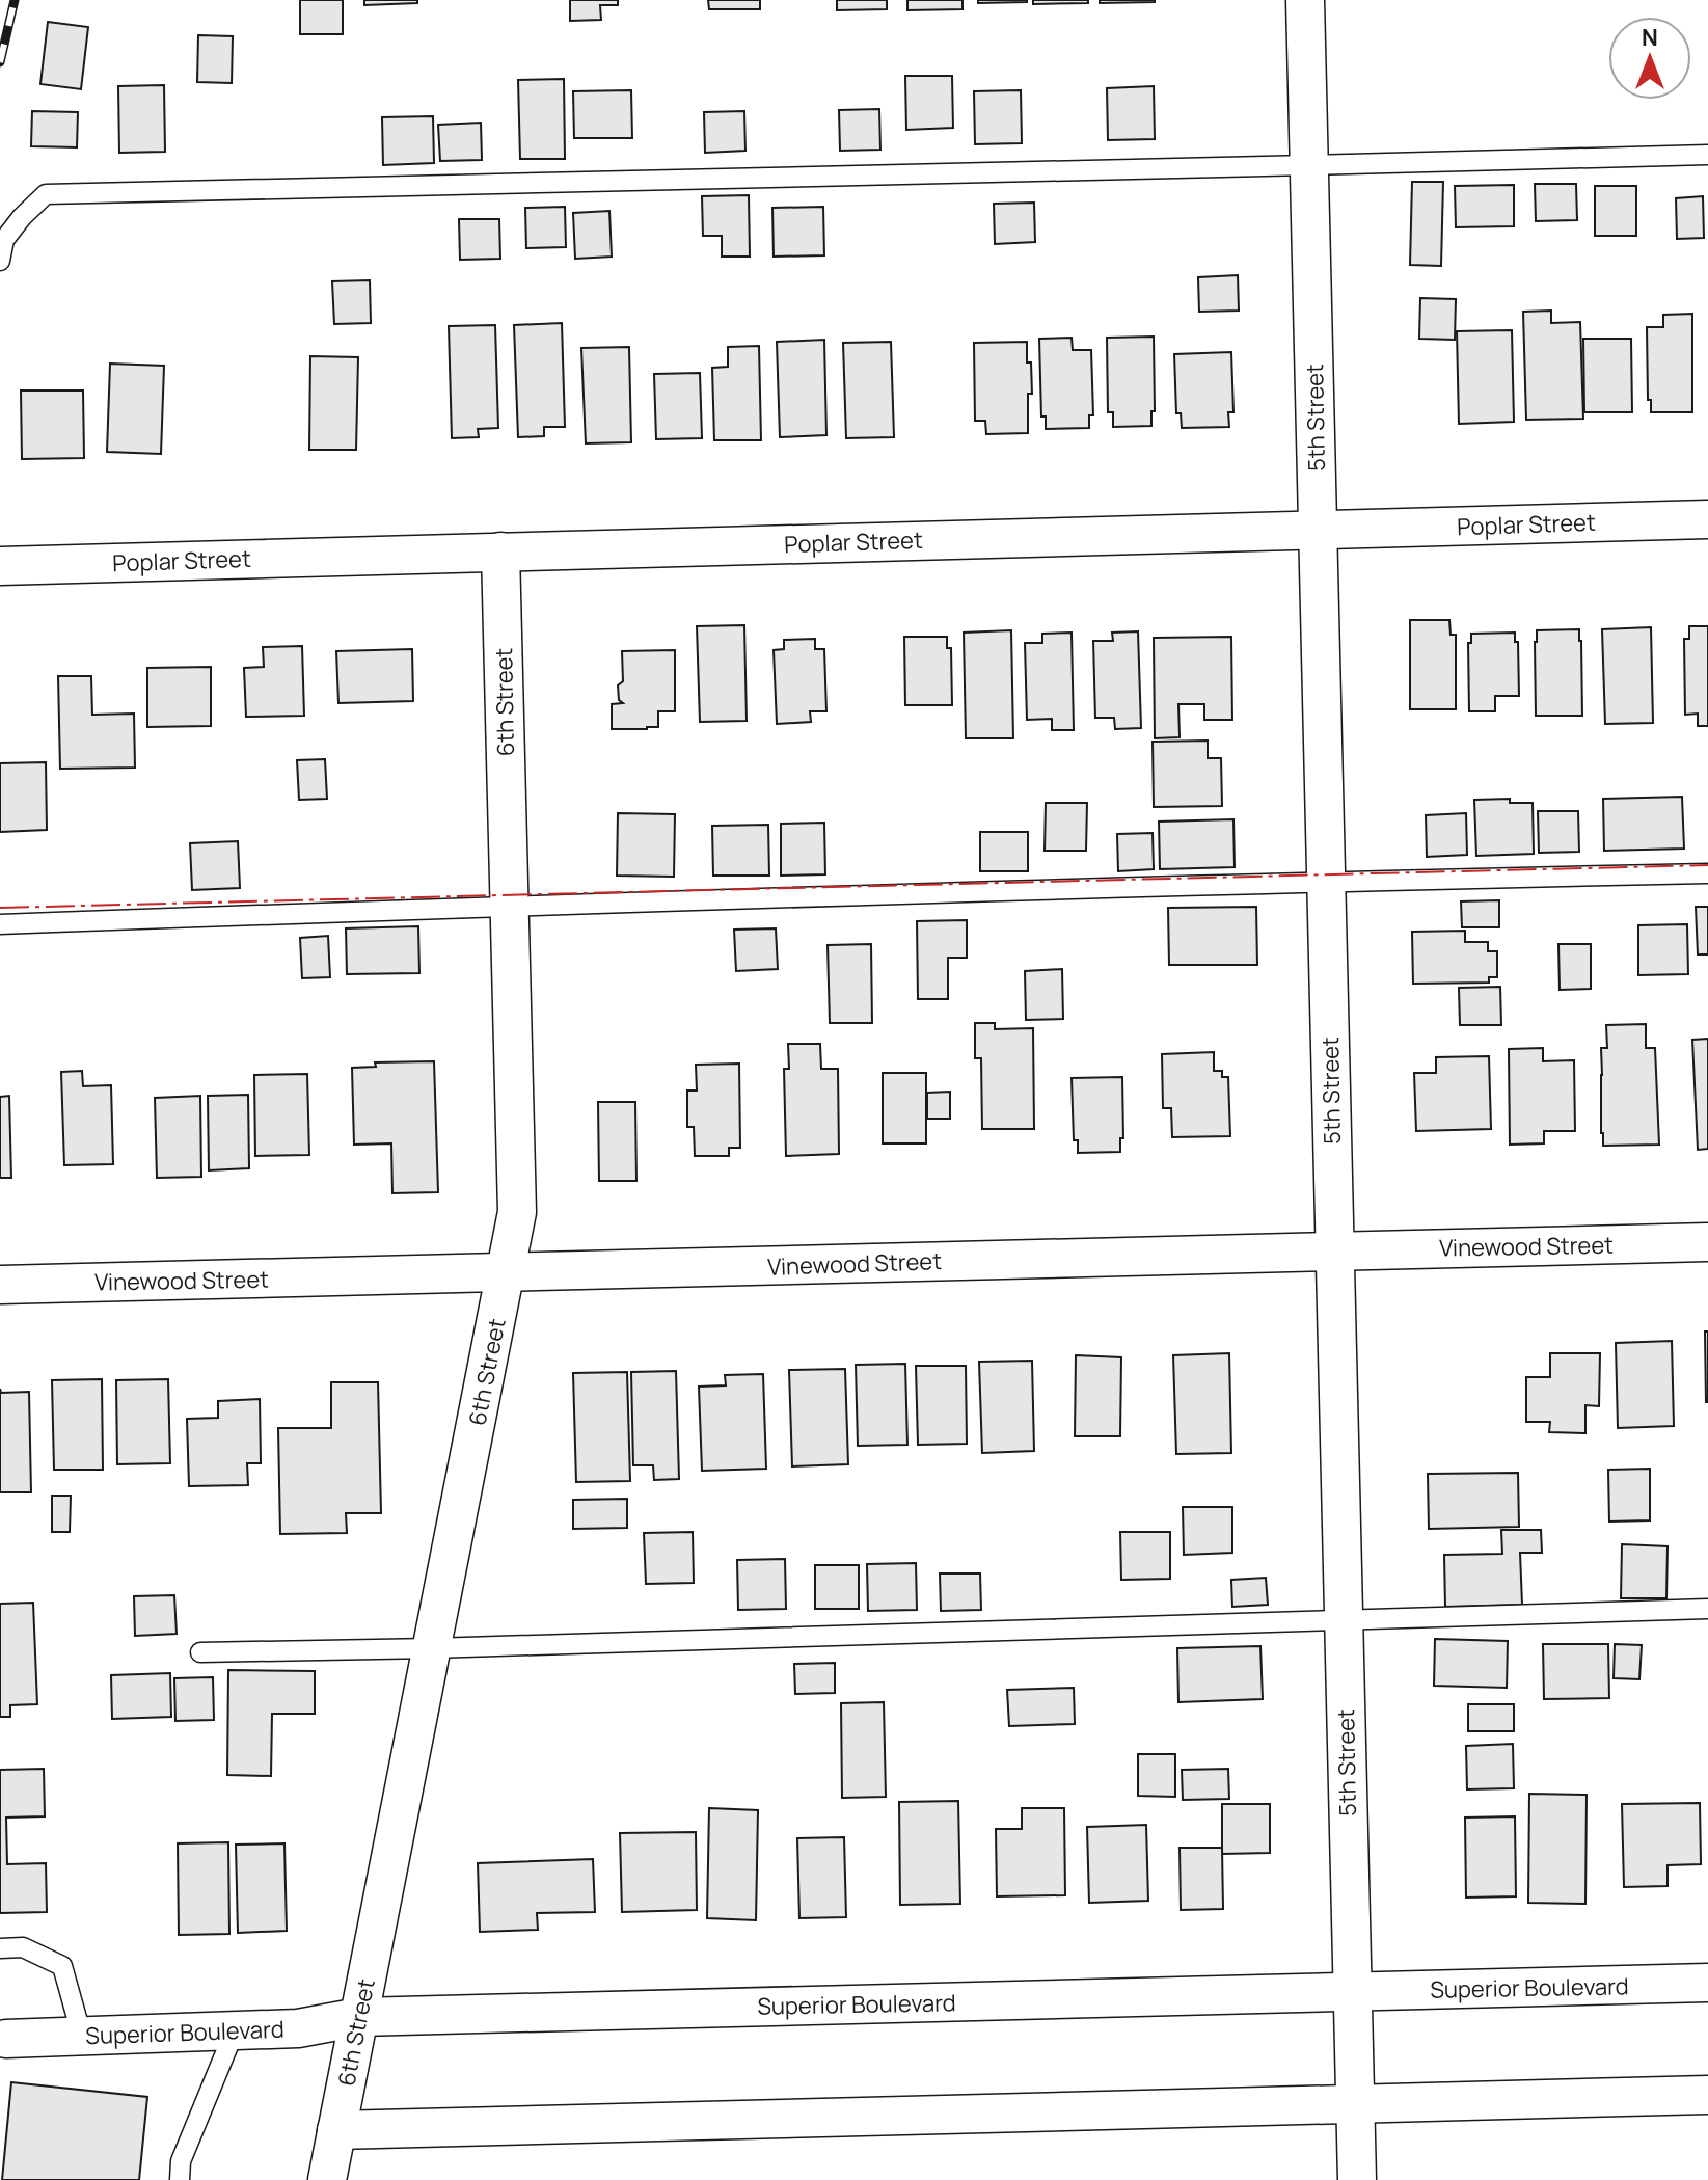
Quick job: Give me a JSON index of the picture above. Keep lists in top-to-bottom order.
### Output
{
  "streets": {
    "street": [
      "5th Street",
      "Poplar Street",
      "6th Street",
      "Vinewood Street",
      "Superior Boulevard"
    ]
  },
  "crossings": [
    ["5th Street", "Poplar Street"],
    ["5th Street", "Vinewood Street"],
    ["5th Street", "Superior Boulevard"],
    ["Poplar Street", "6th Street"],
    ["6th Street", "Vinewood Street"],
    ["6th Street", "Superior Boulevard"]
  ],
  "north": "top"
}
